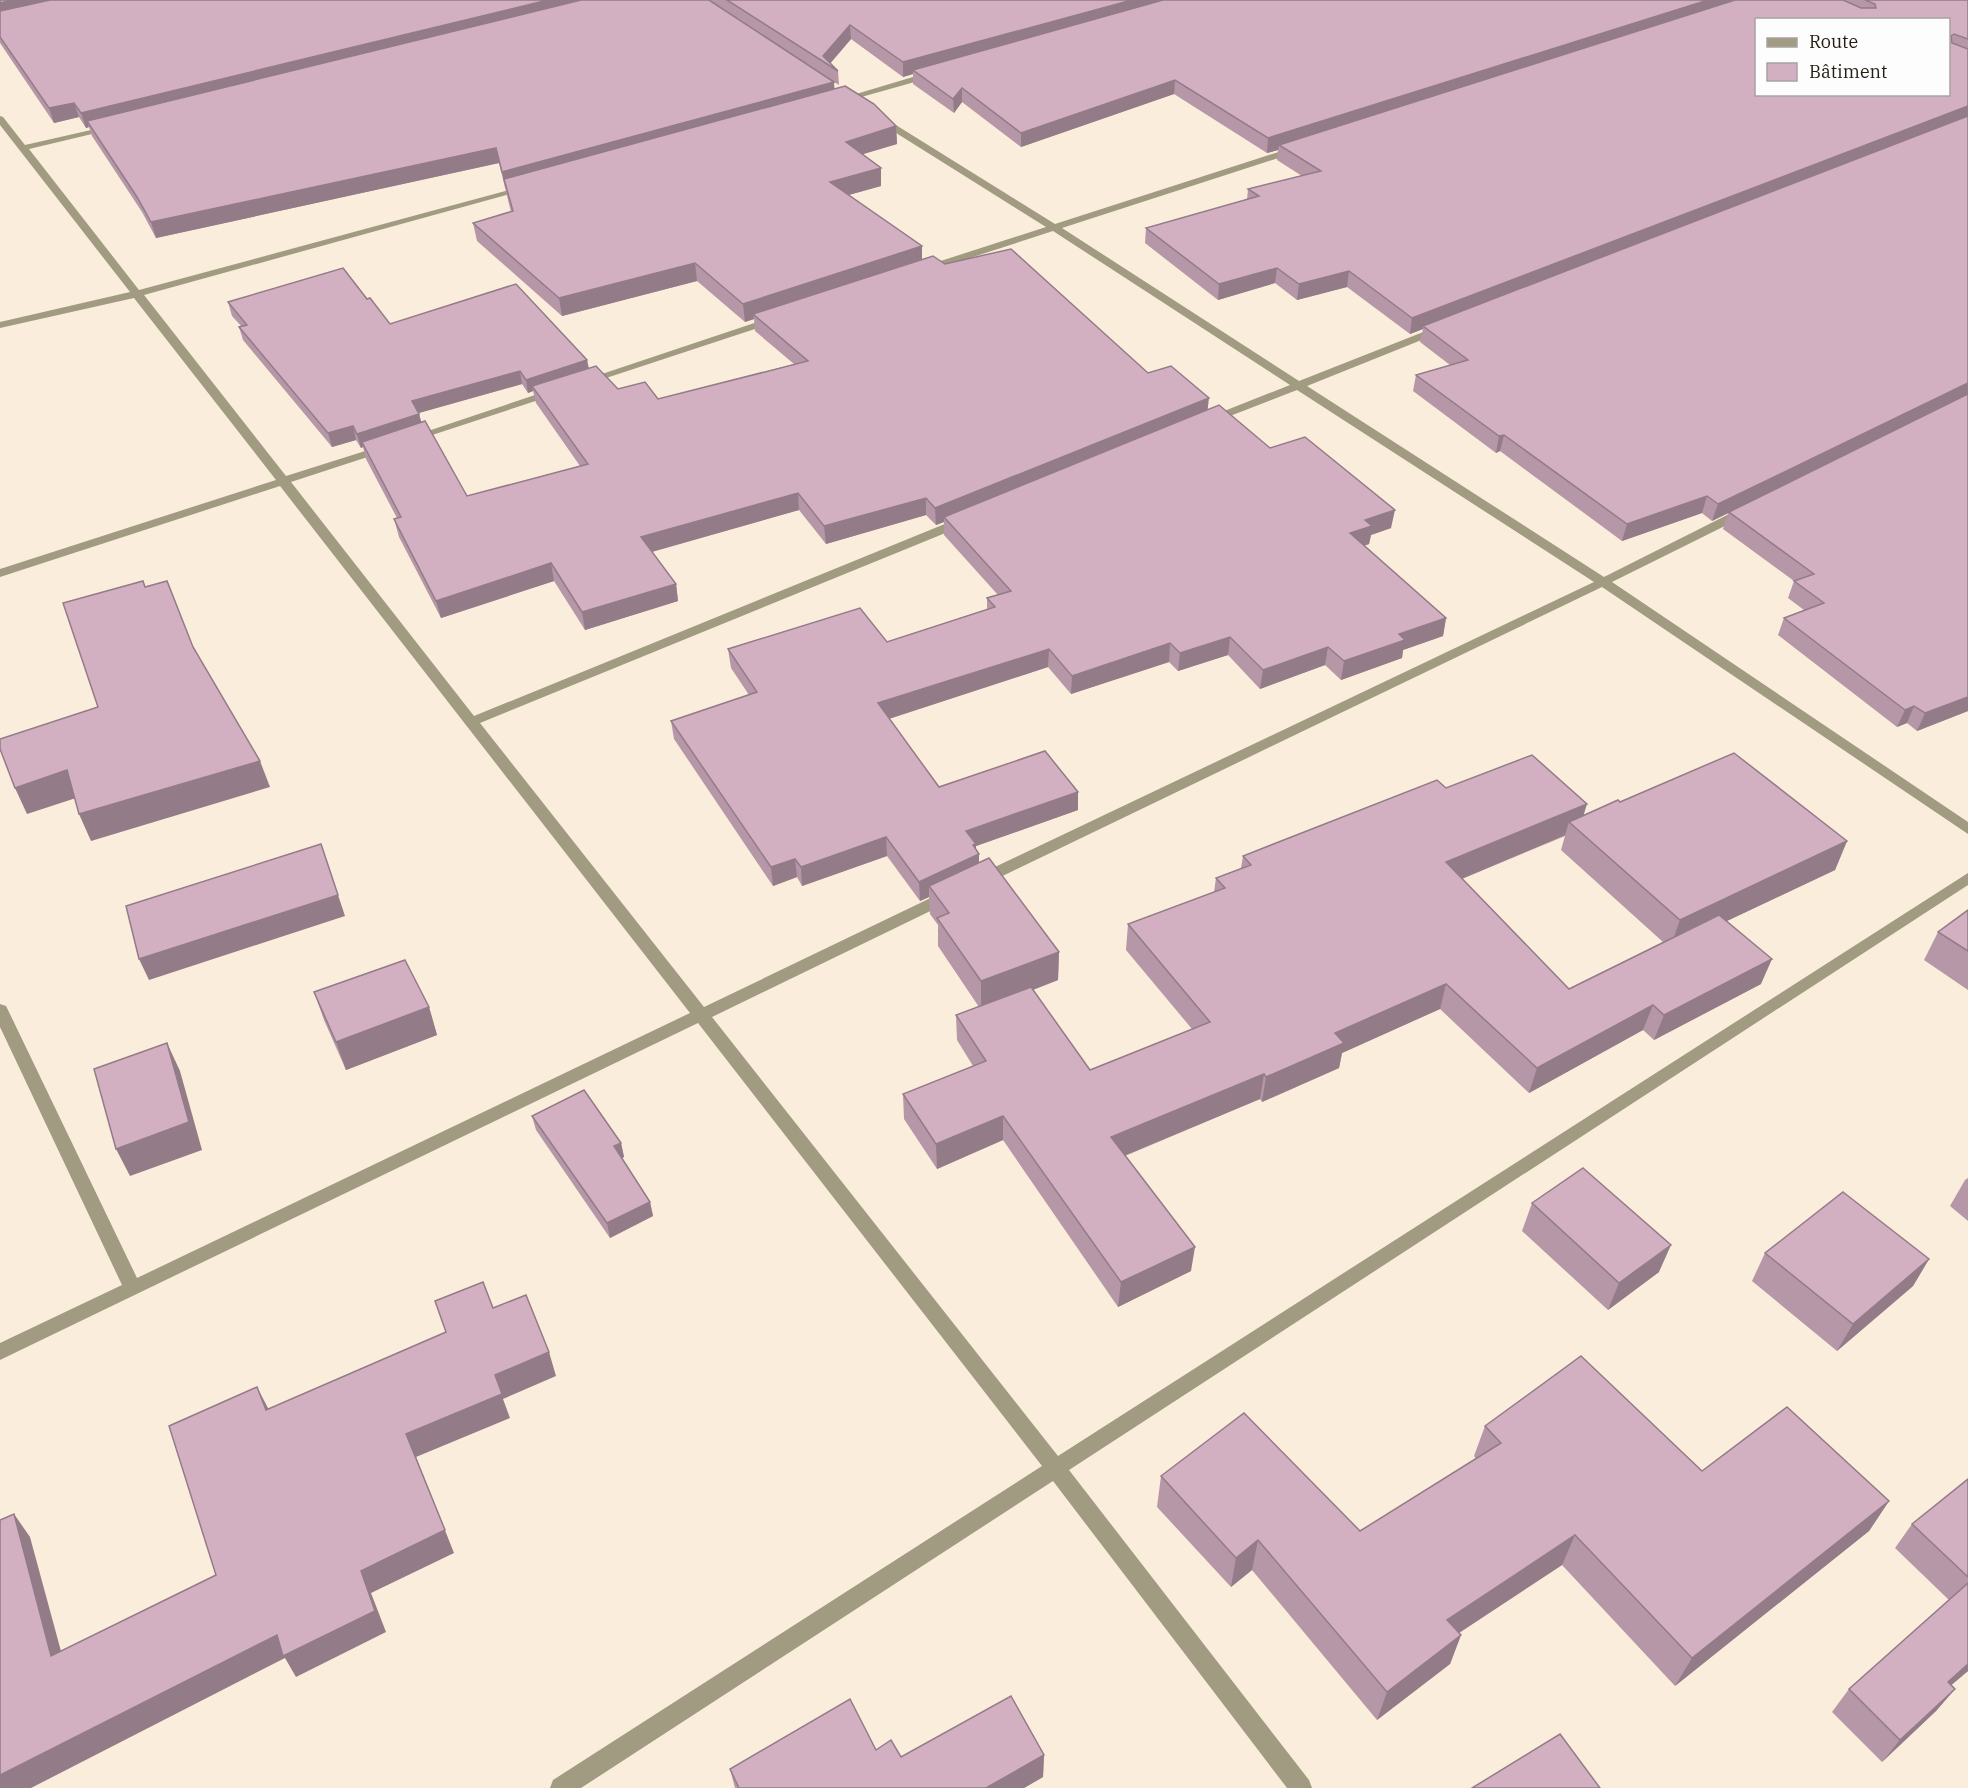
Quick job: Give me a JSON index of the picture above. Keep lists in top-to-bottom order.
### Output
{
  "legend": ["Route", "Bâtiment"]
}
